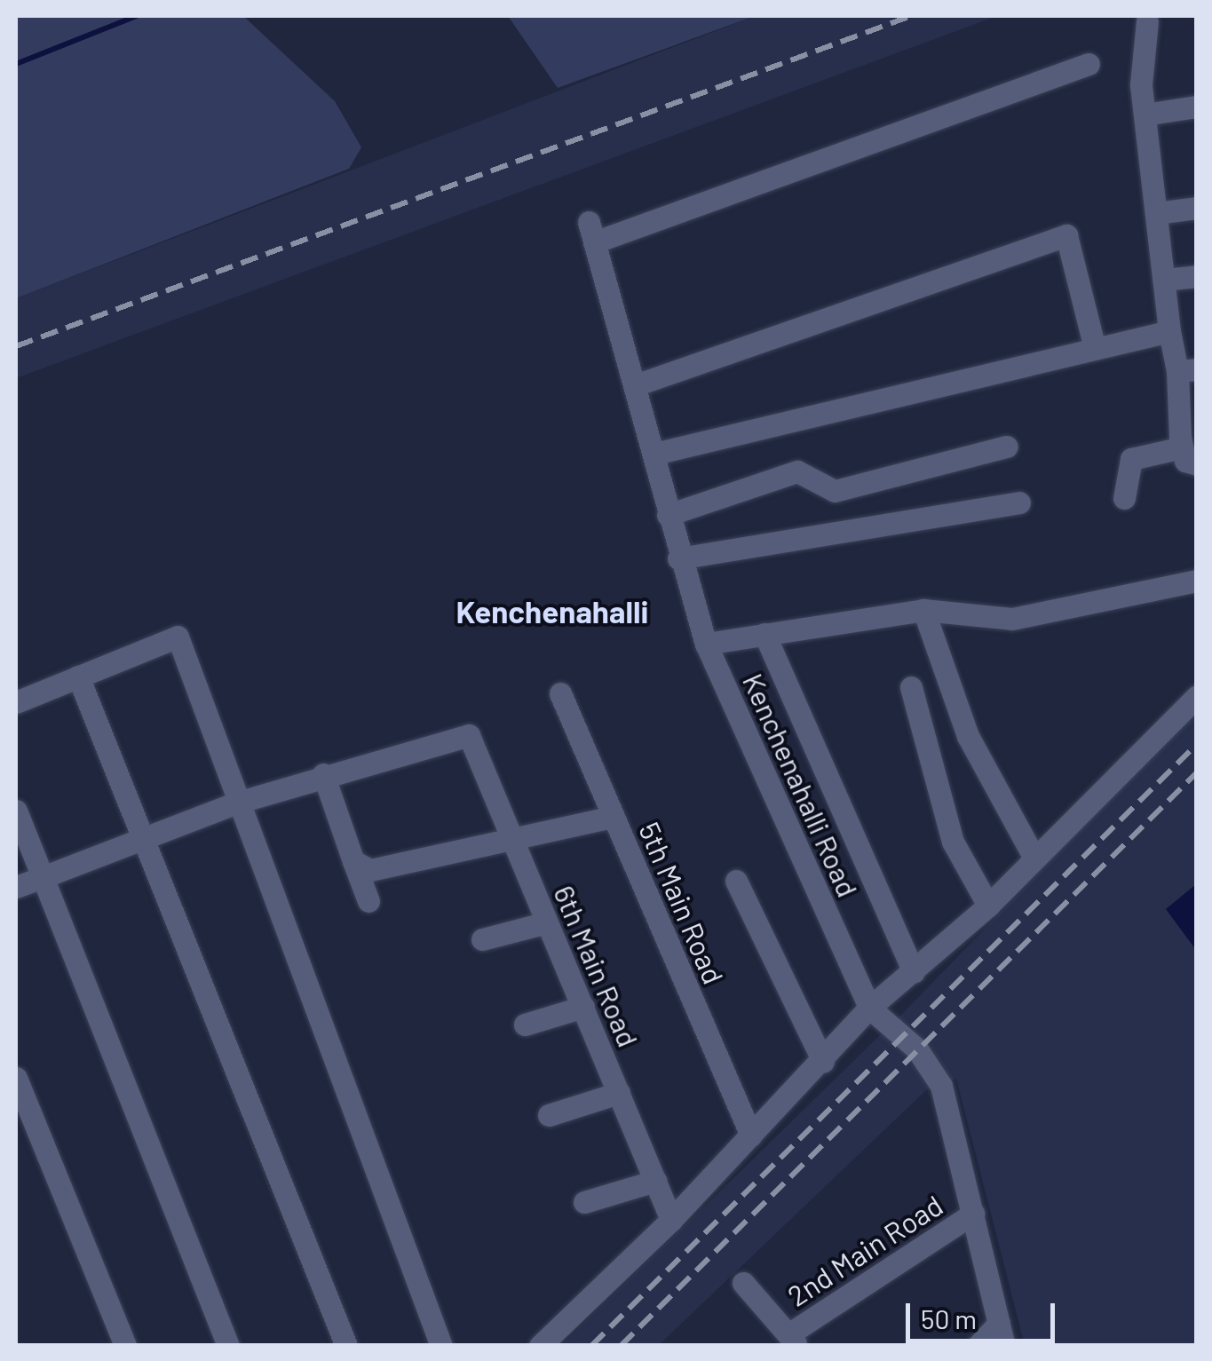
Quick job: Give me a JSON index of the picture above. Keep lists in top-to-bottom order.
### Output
{
  "streets": {
    "street": [
      "Kenchenahalli Road",
      "5th Main Road",
      "6th Main Road",
      "2nd Main Road"
    ]
  },
  "crossings": [
    ["Kenchenahalli Road", "2nd Main Road"]
  ],
  "districts": ["Kenchenahalli"],
  "scale_bar": "50 m"
}
